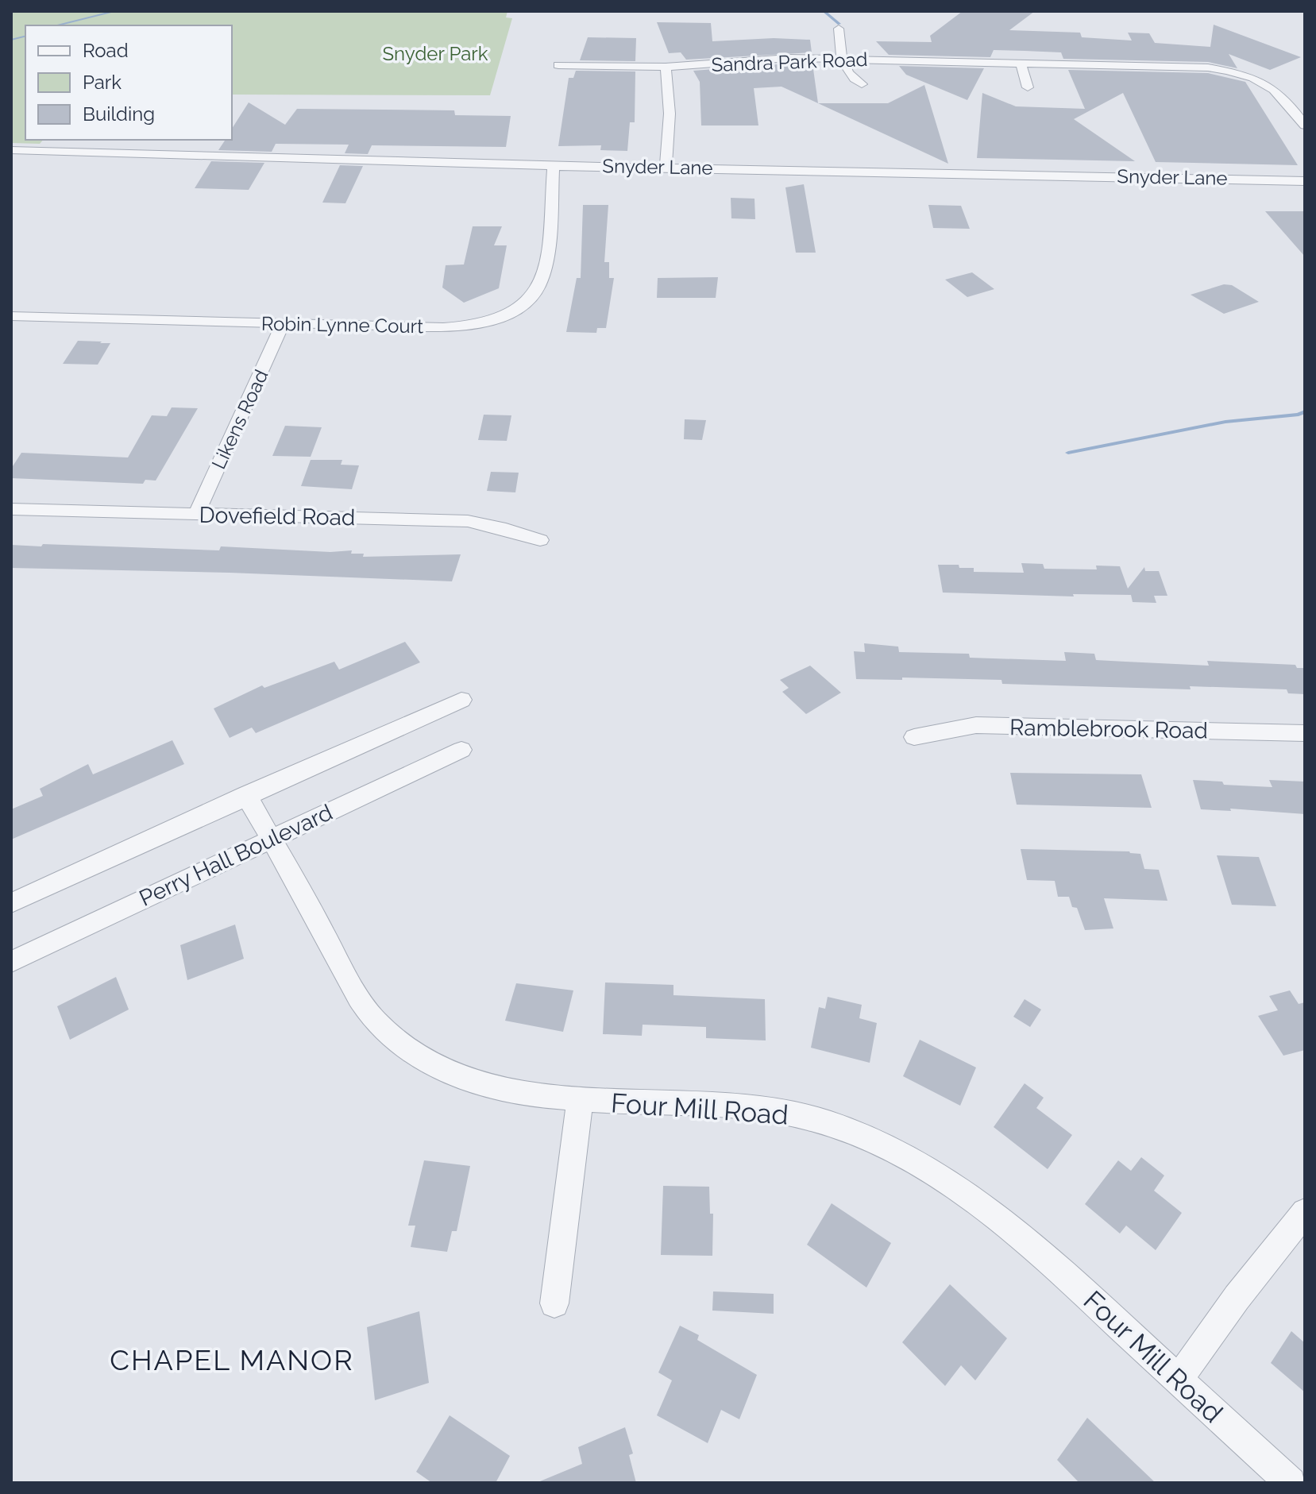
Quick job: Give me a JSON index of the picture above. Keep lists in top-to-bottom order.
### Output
{
  "streets": {
    "street": [
      "Sandra Park Road",
      "Snyder Lane",
      "Robin Lynne Court",
      "Likens Road",
      "Dovefield Road",
      "Ramblebrook Road",
      "Perry Hall Boulevard",
      "Four Mill Road"
    ]
  },
  "crossings": [
    ["Snyder Lane", "Robin Lynne Court"],
    ["Robin Lynne Court", "Likens Road"],
    ["Likens Road", "Dovefield Road"],
    ["Perry Hall Boulevard", "Four Mill Road"]
  ],
  "districts": ["CHAPEL MANOR"],
  "parks": ["Snyder Park"],
  "legend": ["Road", "Park", "Building"]
}
